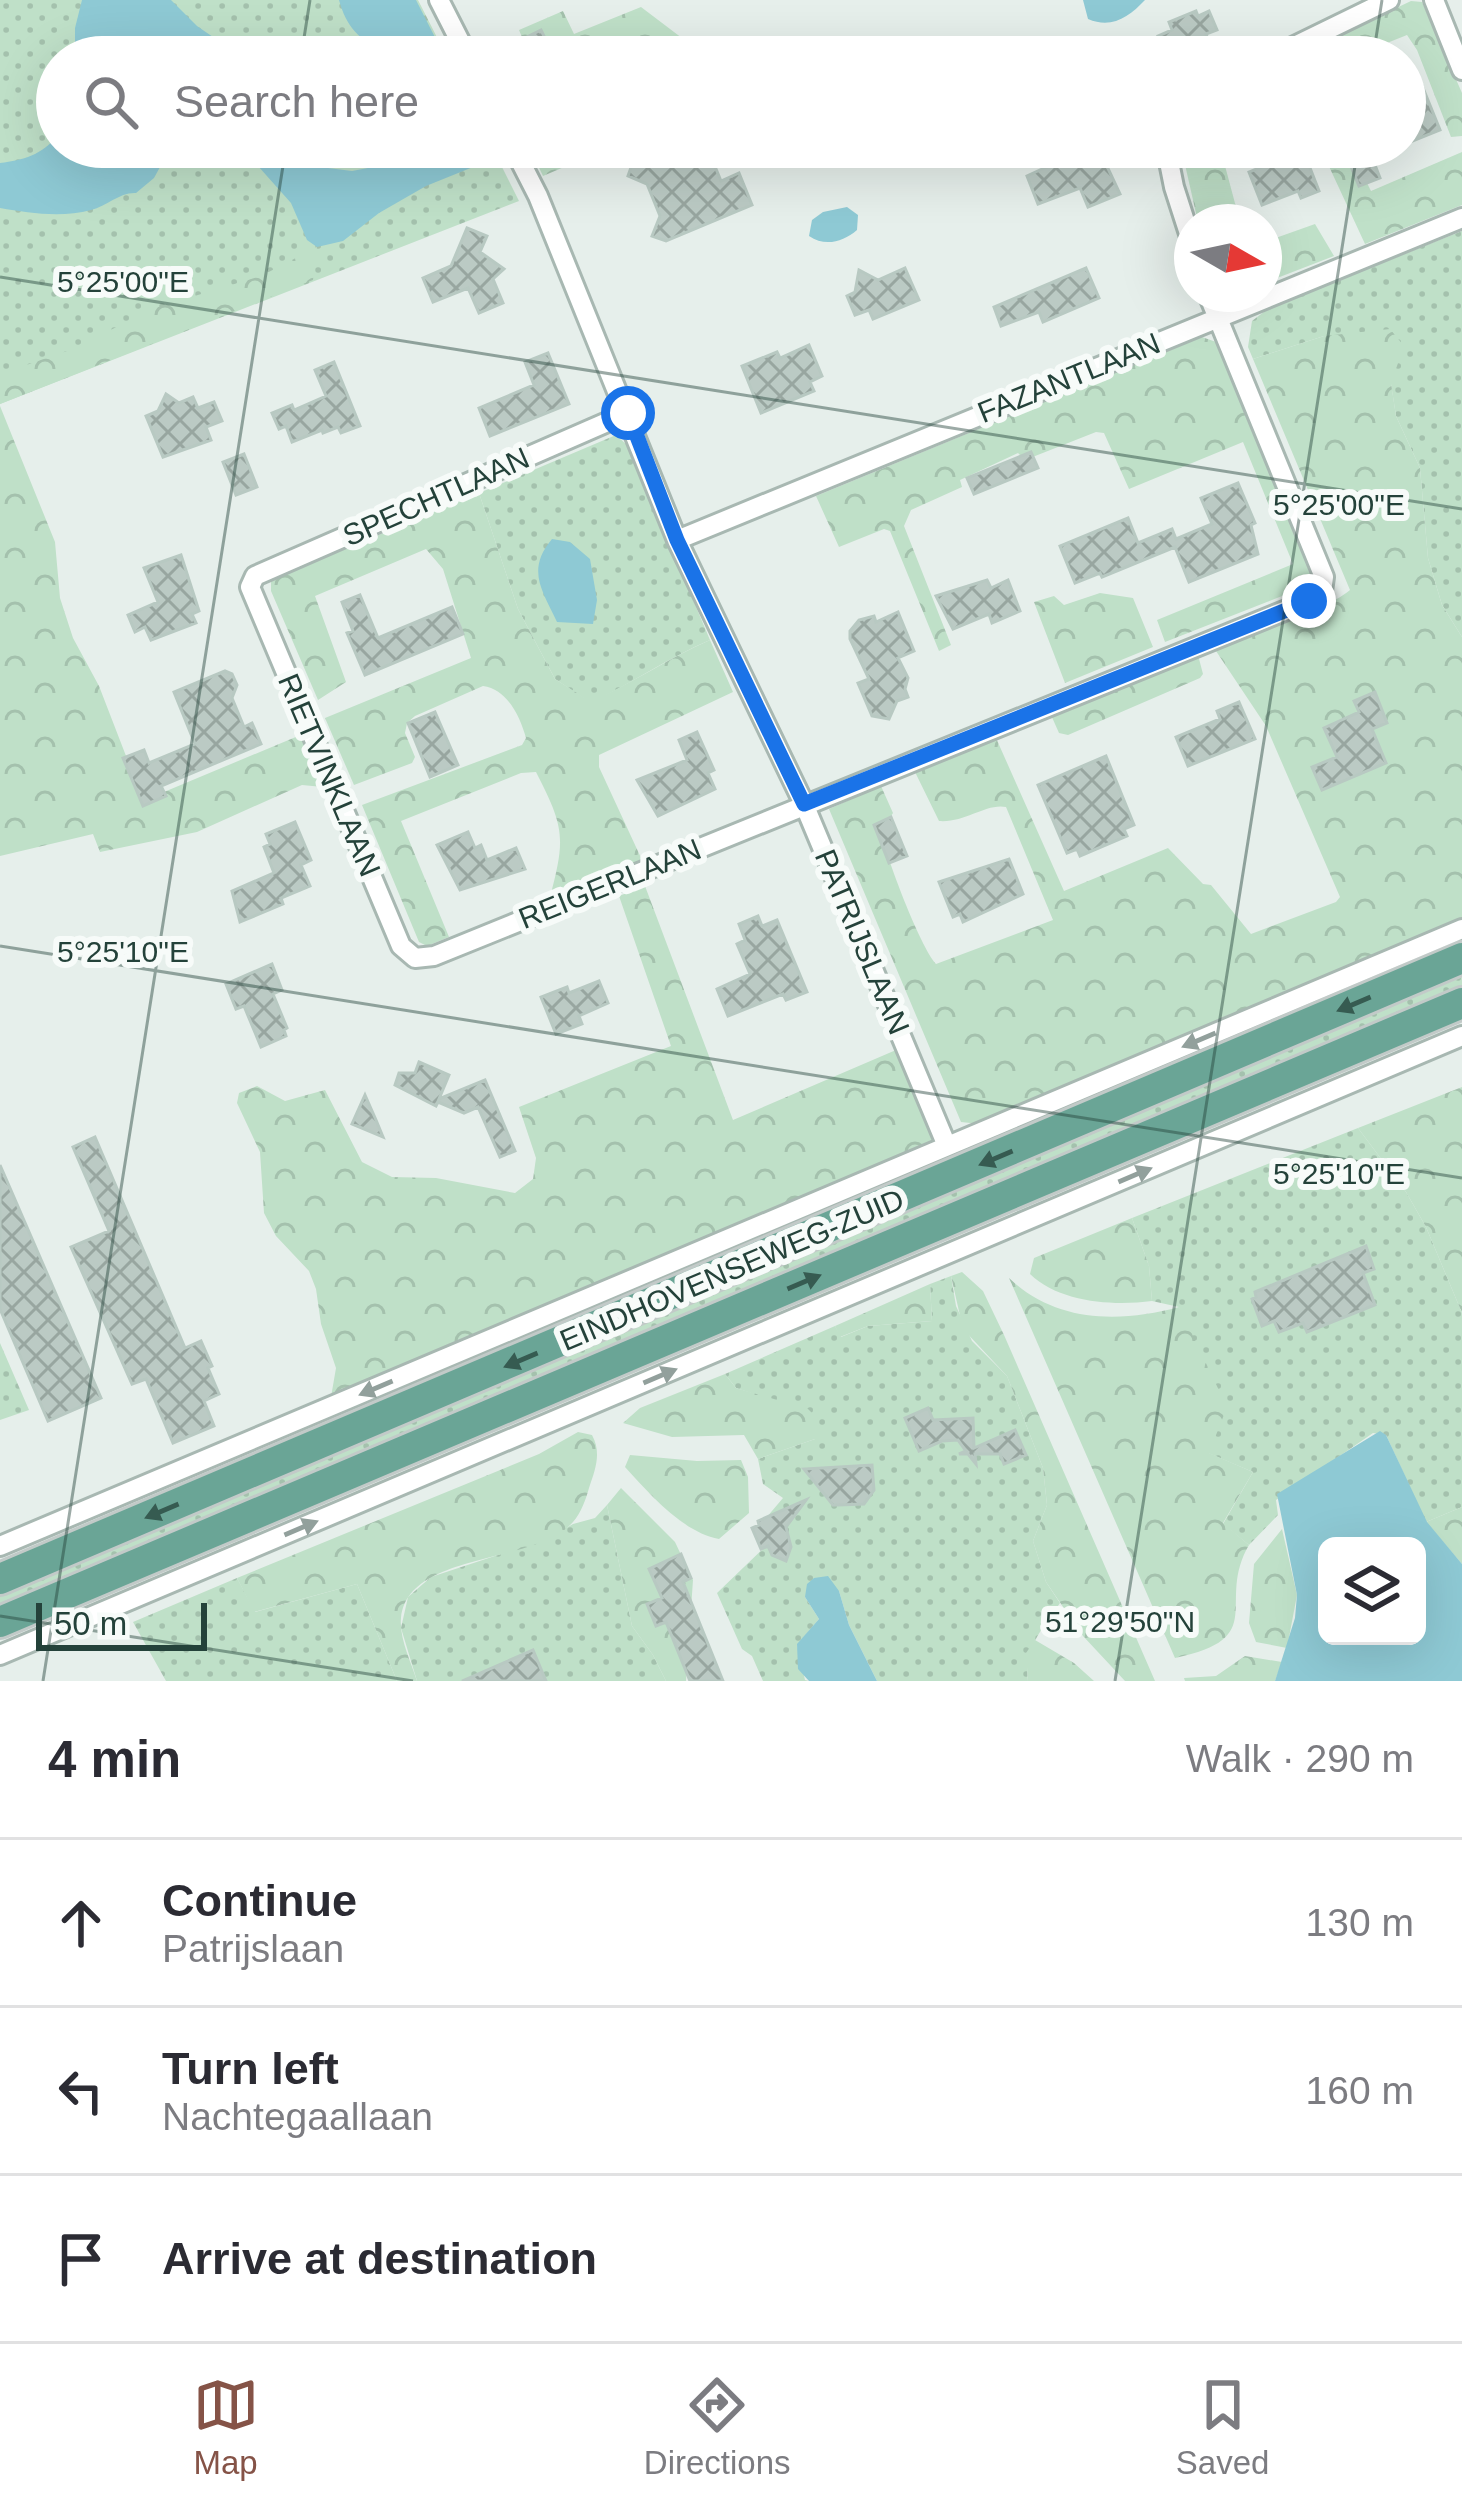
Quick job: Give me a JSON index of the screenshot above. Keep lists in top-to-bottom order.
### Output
{
  "streets": {
    "main road": ["EINDHOVENSEWEG-ZUID"],
    "street": [
      "FAZANTLAAN",
      "SPECHTLAAN",
      "RIETVINKLAAN",
      "REIGERLAAN",
      "PATRIJSLAAN"
    ]
  },
  "crossings": [
    ["FAZANTLAAN", "REIGERLAAN"],
    ["FAZANTLAAN", "PATRIJSLAAN"],
    ["SPECHTLAAN", "RIETVINKLAAN"],
    ["SPECHTLAAN", "PATRIJSLAAN"],
    ["RIETVINKLAAN", "REIGERLAAN"],
    ["REIGERLAAN", "PATRIJSLAAN"],
    ["PATRIJSLAAN", "EINDHOVENSEWEG-ZUID"]
  ],
  "scale_bar": "50 m",
  "north": "right",
  "page": {
    "search": "Search here",
    "scale": "50 m",
    "heading": ["4 min", "Walk · 290 m"],
    "list": [
      ["Continue", "Patrijslaan", "130 m"],
      ["Turn left", "Nachtegaallaan", "160 m"],
      "Arrive at destination"
    ],
    "nav": ["Map", "Directions", "Saved"]
  },
  "coordinates": ["5°25'00\"E", "5°25'10\"E", "51°29'50\"N"]
}
